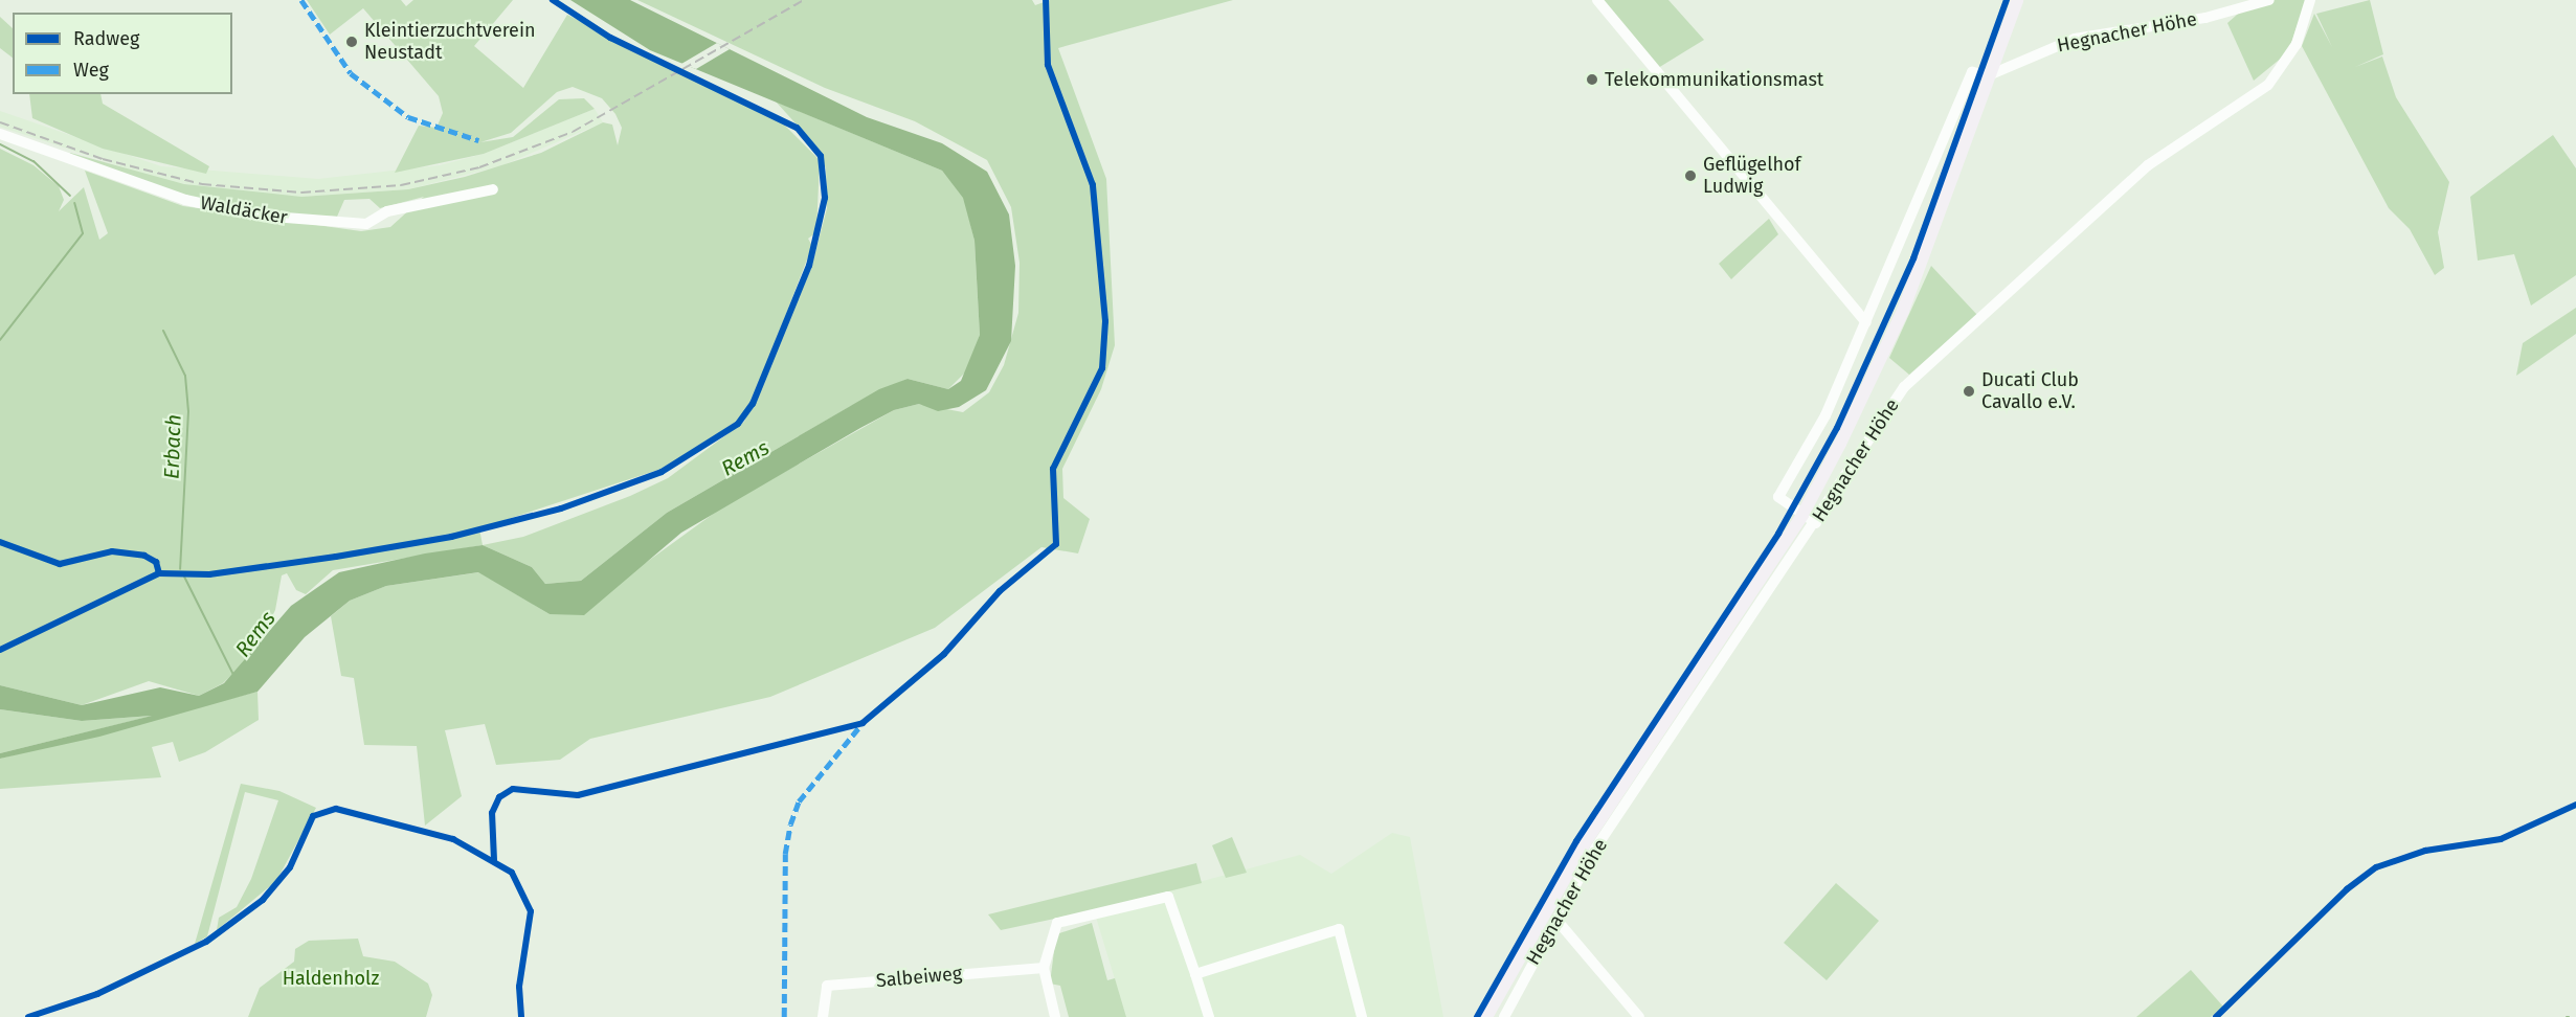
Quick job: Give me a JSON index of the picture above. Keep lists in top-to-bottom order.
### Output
{
  "streets": {
    "main road": ["Hegnacher Höhe"],
    "street": ["Waldäcker", "Salbeiweg"]
  },
  "water": ["Erbach", "Rems"],
  "parks": ["Haldenholz"],
  "places": [
    "Kleintierzuchtverein Neustadt",
    "Telekommunikationsmast",
    "Geflügelhof Ludwig",
    "Ducati Club Cavallo e.V."
  ],
  "legend": ["Radweg", "Weg"]
}
